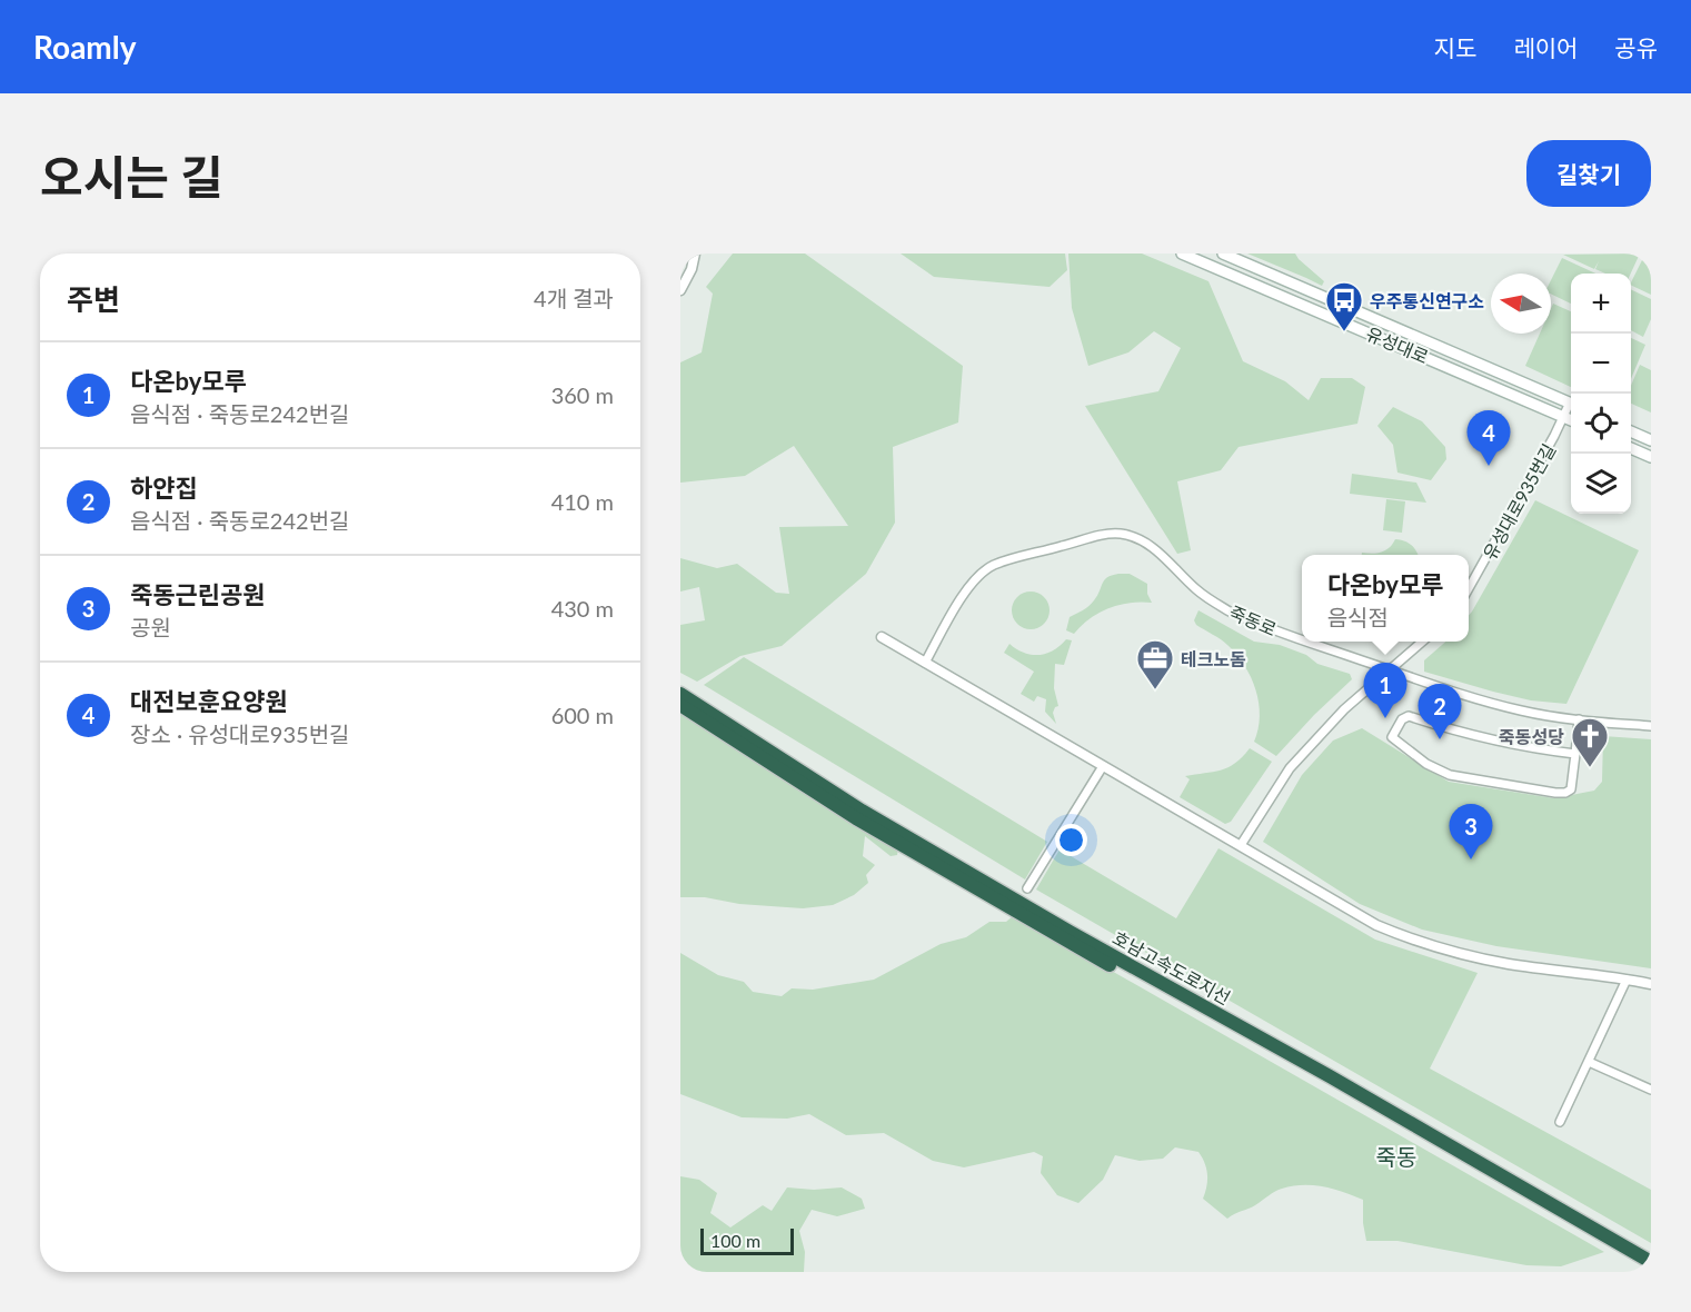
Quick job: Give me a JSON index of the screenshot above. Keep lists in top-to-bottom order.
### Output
{
  "streets": {
    "highway": ["호남고속도로지선"],
    "main road": ["유성대로"],
    "street": ["유성대로935번길", "죽동로"]
  },
  "crossings": [
    ["유성대로", "유성대로935번길"]
  ],
  "districts": ["죽동"],
  "places": {
    "bus stop": ["우주통신연구소"],
    "office": ["테크노돔"],
    "church": ["죽동성당"]
  },
  "scale_bar": "100 m",
  "north": "left",
  "page": {
    "header": "Roamly",
    "nav": ["지도", "레이어", "공유"],
    "title": "오시는 길",
    "buttons": "길찾기",
    "heading": ["주변", "4개 결과"],
    "map_buttons": ["+", "−"],
    "list": [
      {
        "mark": "1",
        "name": "다온by모루",
        "note": "음식점 · 죽동로242번길",
        "value": "360 m"
      },
      {
        "mark": "2",
        "name": "하얀집",
        "note": "음식점 · 죽동로242번길",
        "value": "410 m"
      },
      {
        "mark": "3",
        "name": "죽동근린공원",
        "note": "공원",
        "value": "430 m"
      },
      {
        "mark": "4",
        "name": "대전보훈요양원",
        "note": "장소 · 유성대로935번길",
        "value": "600 m"
      }
    ],
    "pins": [
      "4",
      "1",
      "2",
      "3"
    ],
    "popup": ["다온by모루", "음식점"],
    "scale": "100 m"
  }
}
